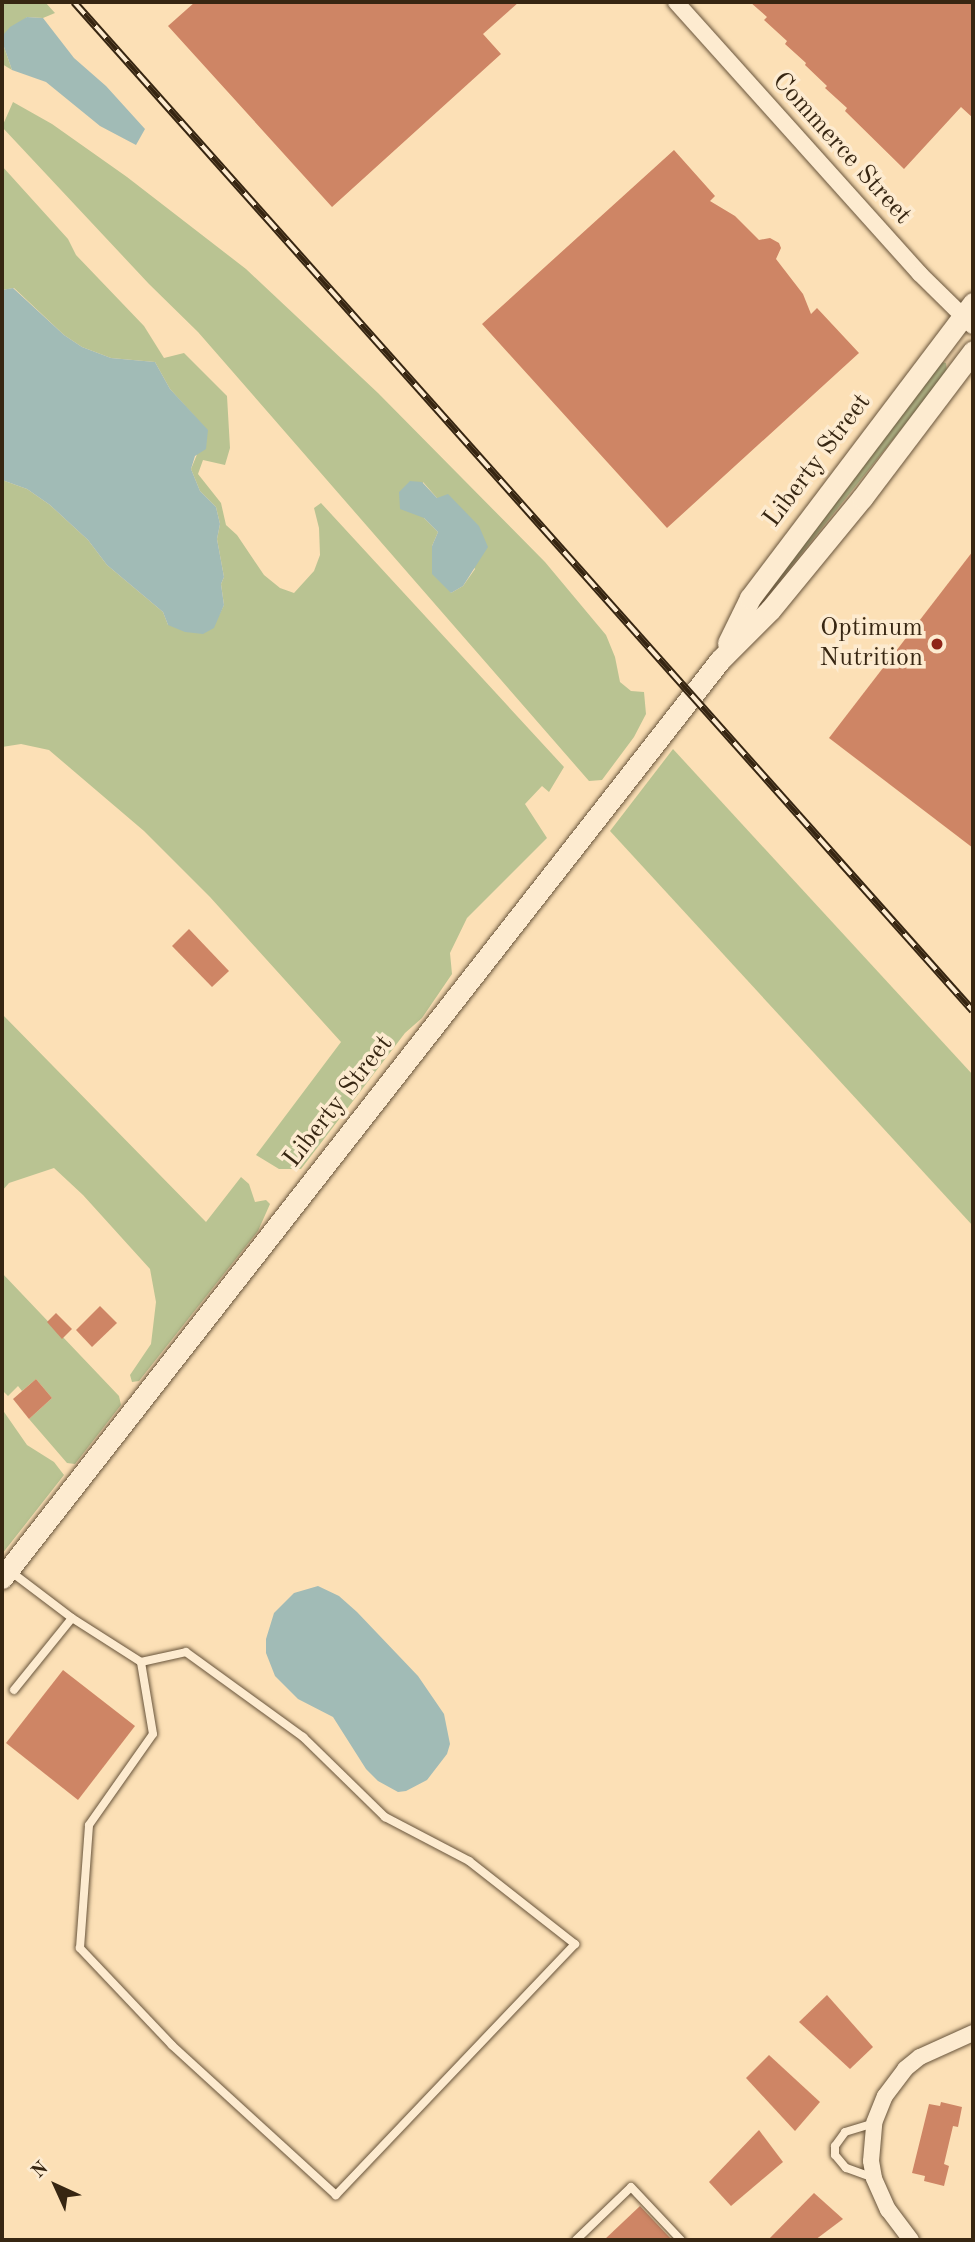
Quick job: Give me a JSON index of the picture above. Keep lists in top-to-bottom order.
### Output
{
  "streets": {
    "street": ["Commerce Street", "Liberty Street"]
  },
  "crossings": [
    ["Commerce Street", "Liberty Street"]
  ],
  "places": ["Optimum Nutrition"],
  "north": "top left"
}
